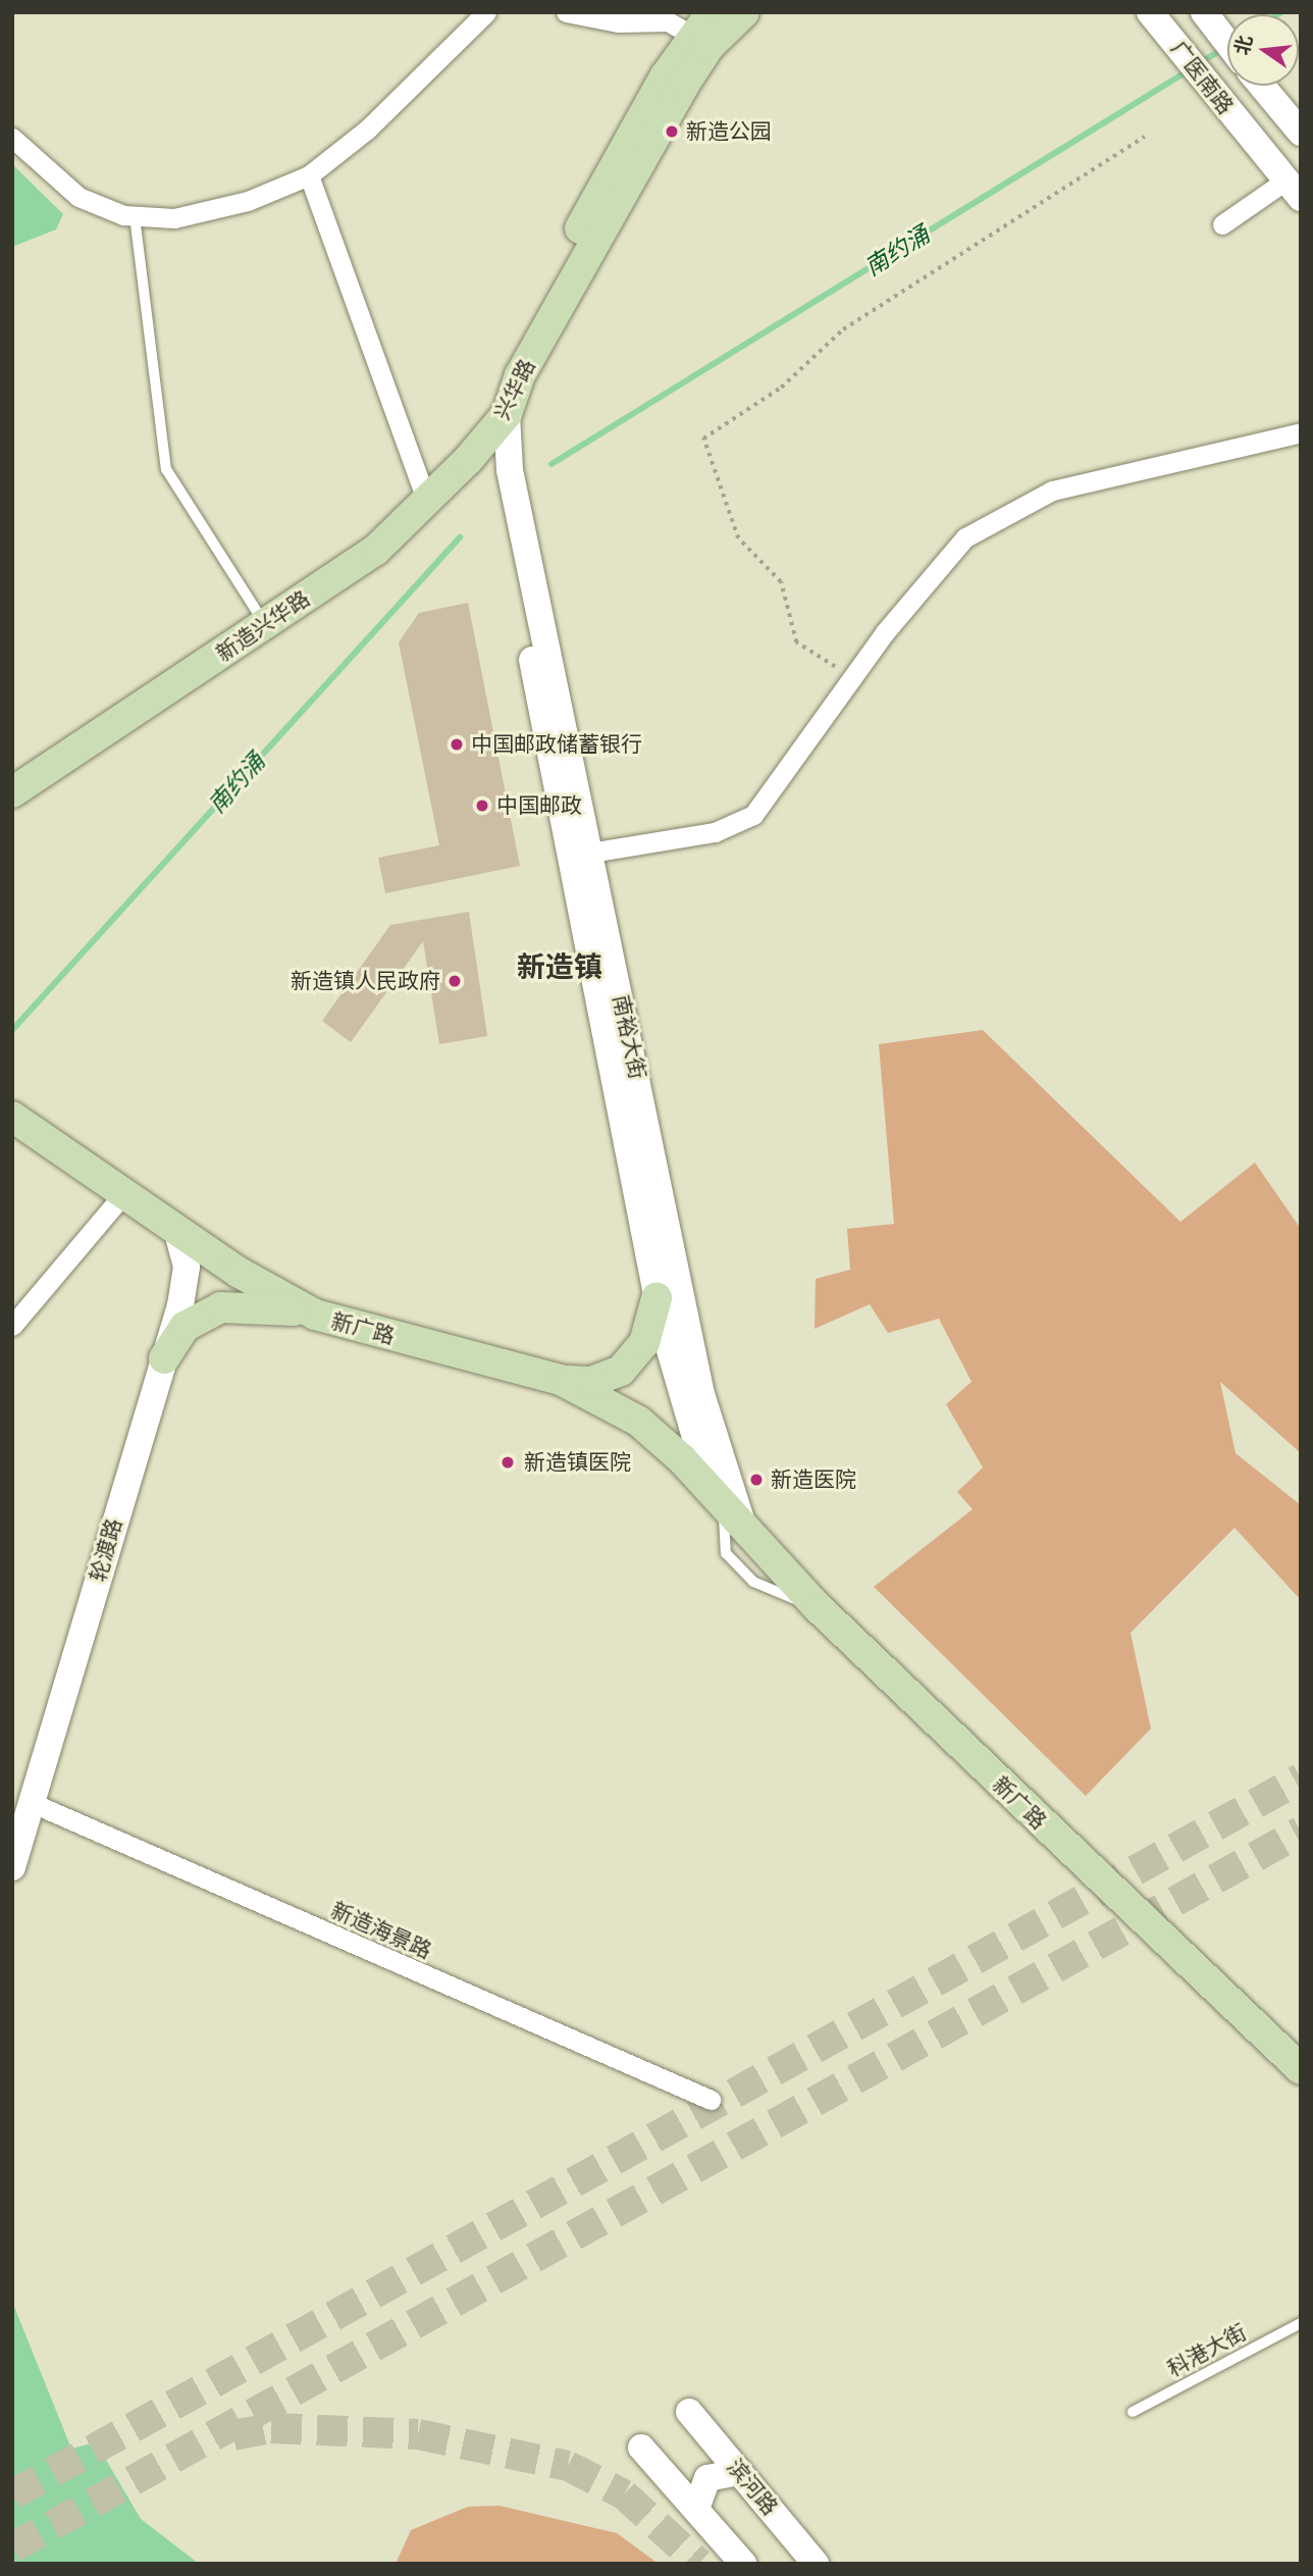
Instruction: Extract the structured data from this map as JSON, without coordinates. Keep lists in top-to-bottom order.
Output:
{
  "streets": {
    "main road": [
      "广医南路",
      "兴华路",
      "新造兴华路",
      "南裕大街",
      "新广路",
      "轮渡路",
      "滨河路"
    ],
    "street": ["新造海景路"],
    "lane": ["科港大街"]
  },
  "crossings": [
    ["兴华路", "新造兴华路"],
    ["兴华路", "南裕大街"],
    ["新造兴华路", "南裕大街"],
    ["南裕大街", "新广路"],
    ["新广路", "轮渡路"],
    ["轮渡路", "新造海景路"]
  ],
  "districts": ["新造镇"],
  "water": ["南约涌"],
  "places": [
    "新造公园",
    "中国邮政储蓄银行",
    "中国邮政",
    "新造镇人民政府",
    "新造镇医院",
    "新造医院"
  ],
  "north": "left"
}
